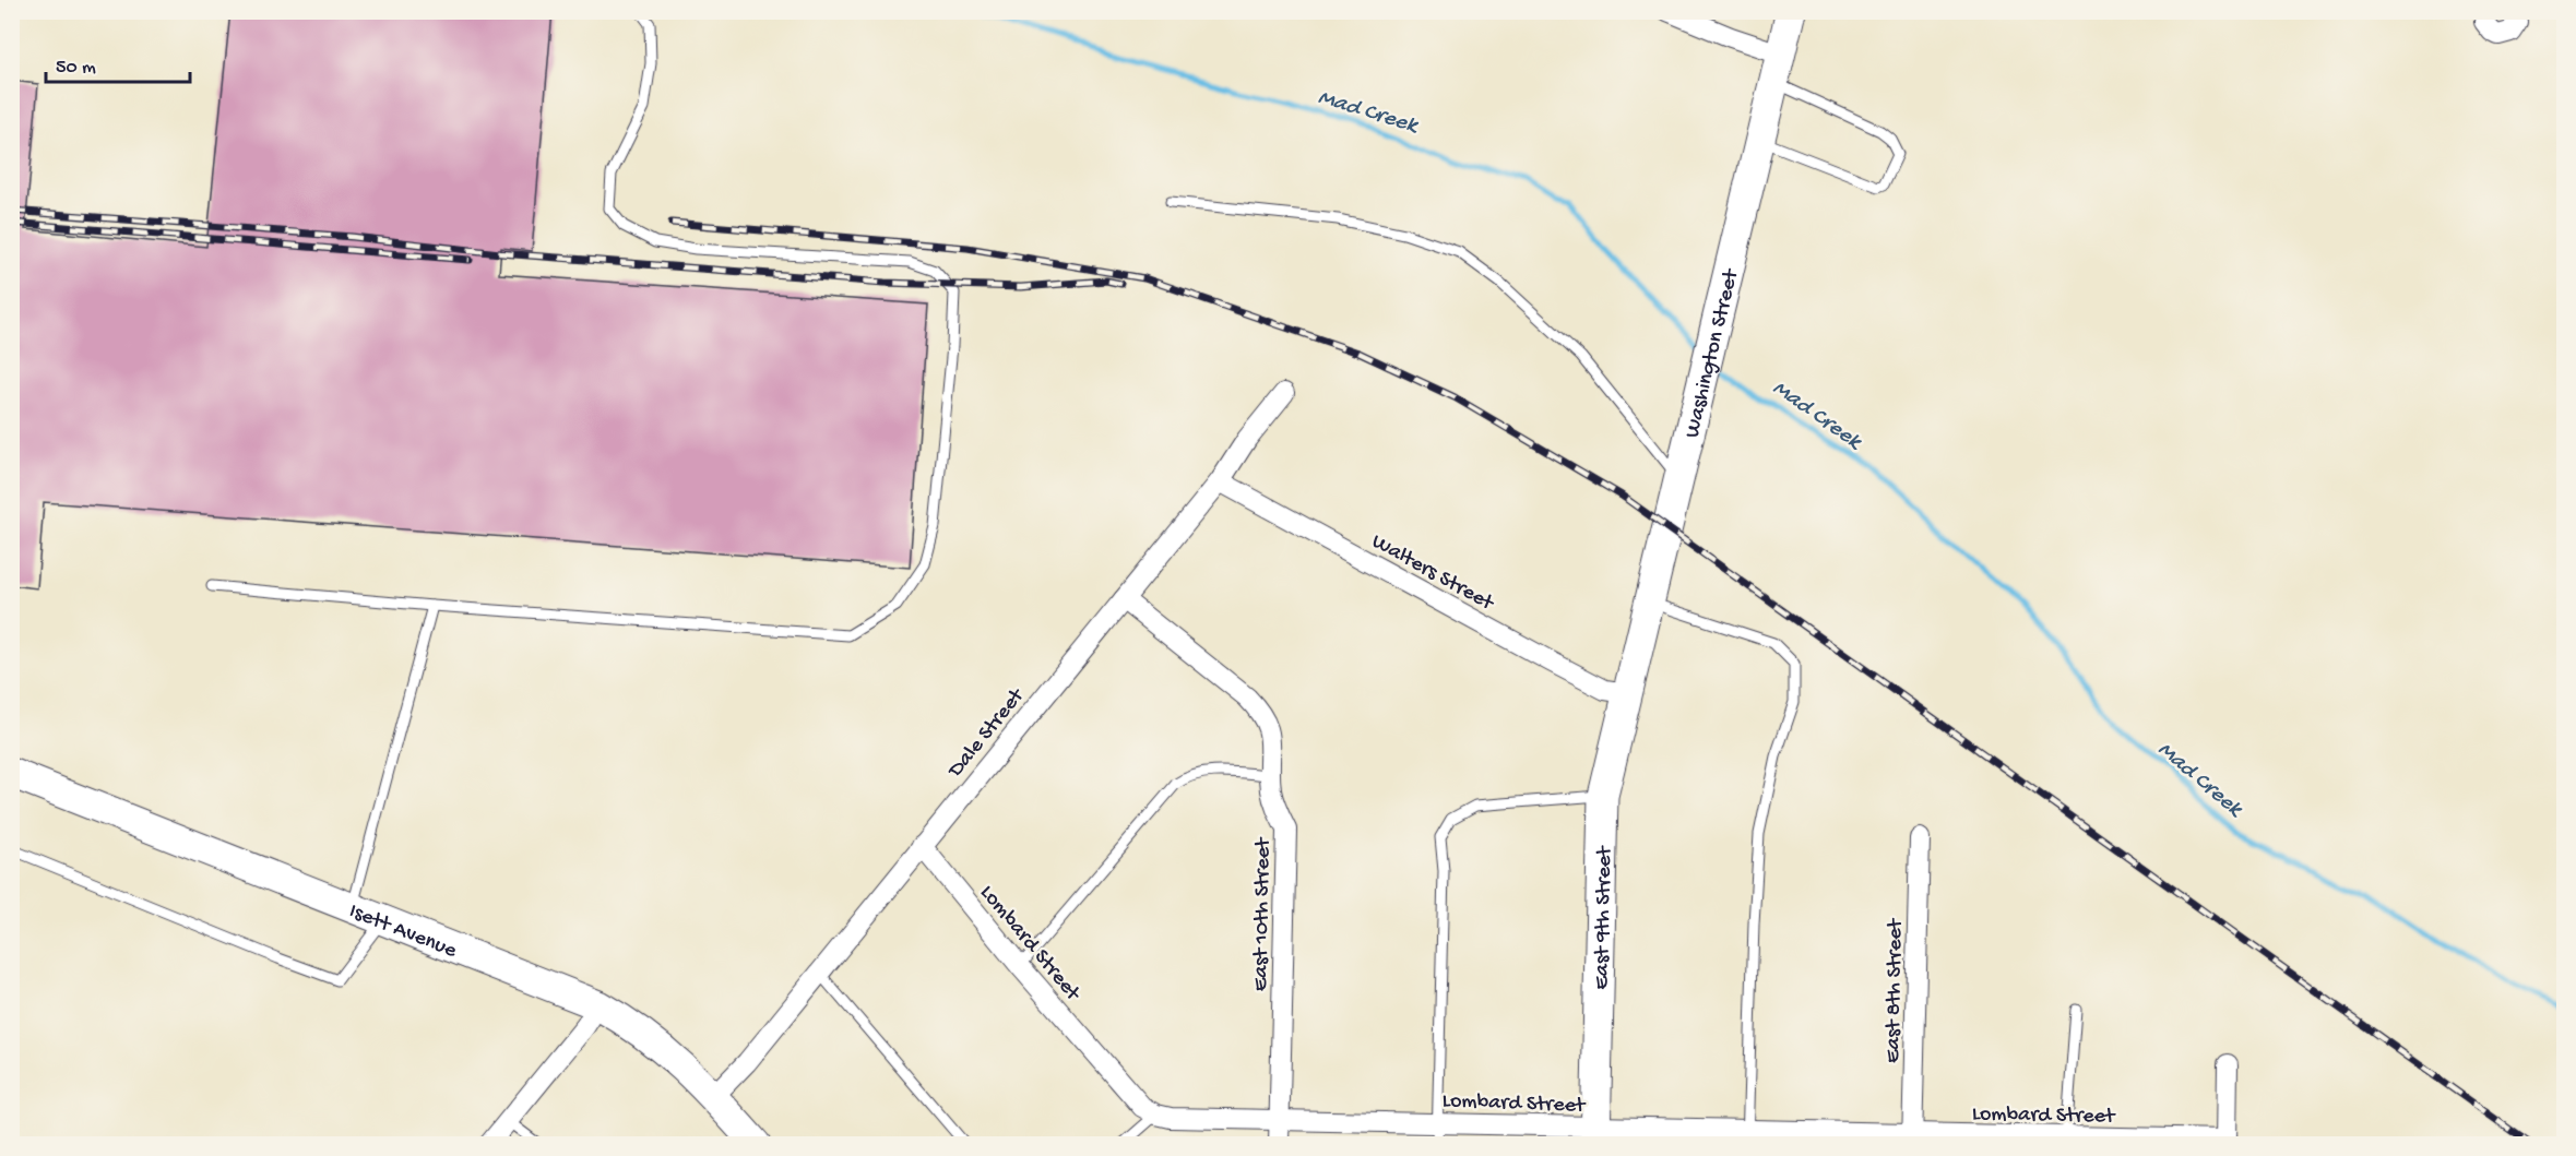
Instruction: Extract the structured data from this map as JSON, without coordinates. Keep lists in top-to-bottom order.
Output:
{
  "streets": {
    "main road": ["Washington Street", "East 9th Street", "Isett Avenue"],
    "street": [
      "Walters Street",
      "Dale Street",
      "East 10th Street",
      "Lombard Street",
      "East 8th Street"
    ]
  },
  "crossings": [
    ["Washington Street", "Walters Street"],
    ["Washington Street", "East 9th Street"],
    ["Walters Street", "Dale Street"],
    ["Walters Street", "East 9th Street"],
    ["Dale Street", "East 10th Street"],
    ["Dale Street", "Isett Avenue"],
    ["Dale Street", "Lombard Street"],
    ["East 10th Street", "Lombard Street"],
    ["East 9th Street", "Lombard Street"],
    ["Lombard Street", "East 8th Street"]
  ],
  "water": ["Mad Creek"],
  "scale_bar": "50 m"
}
